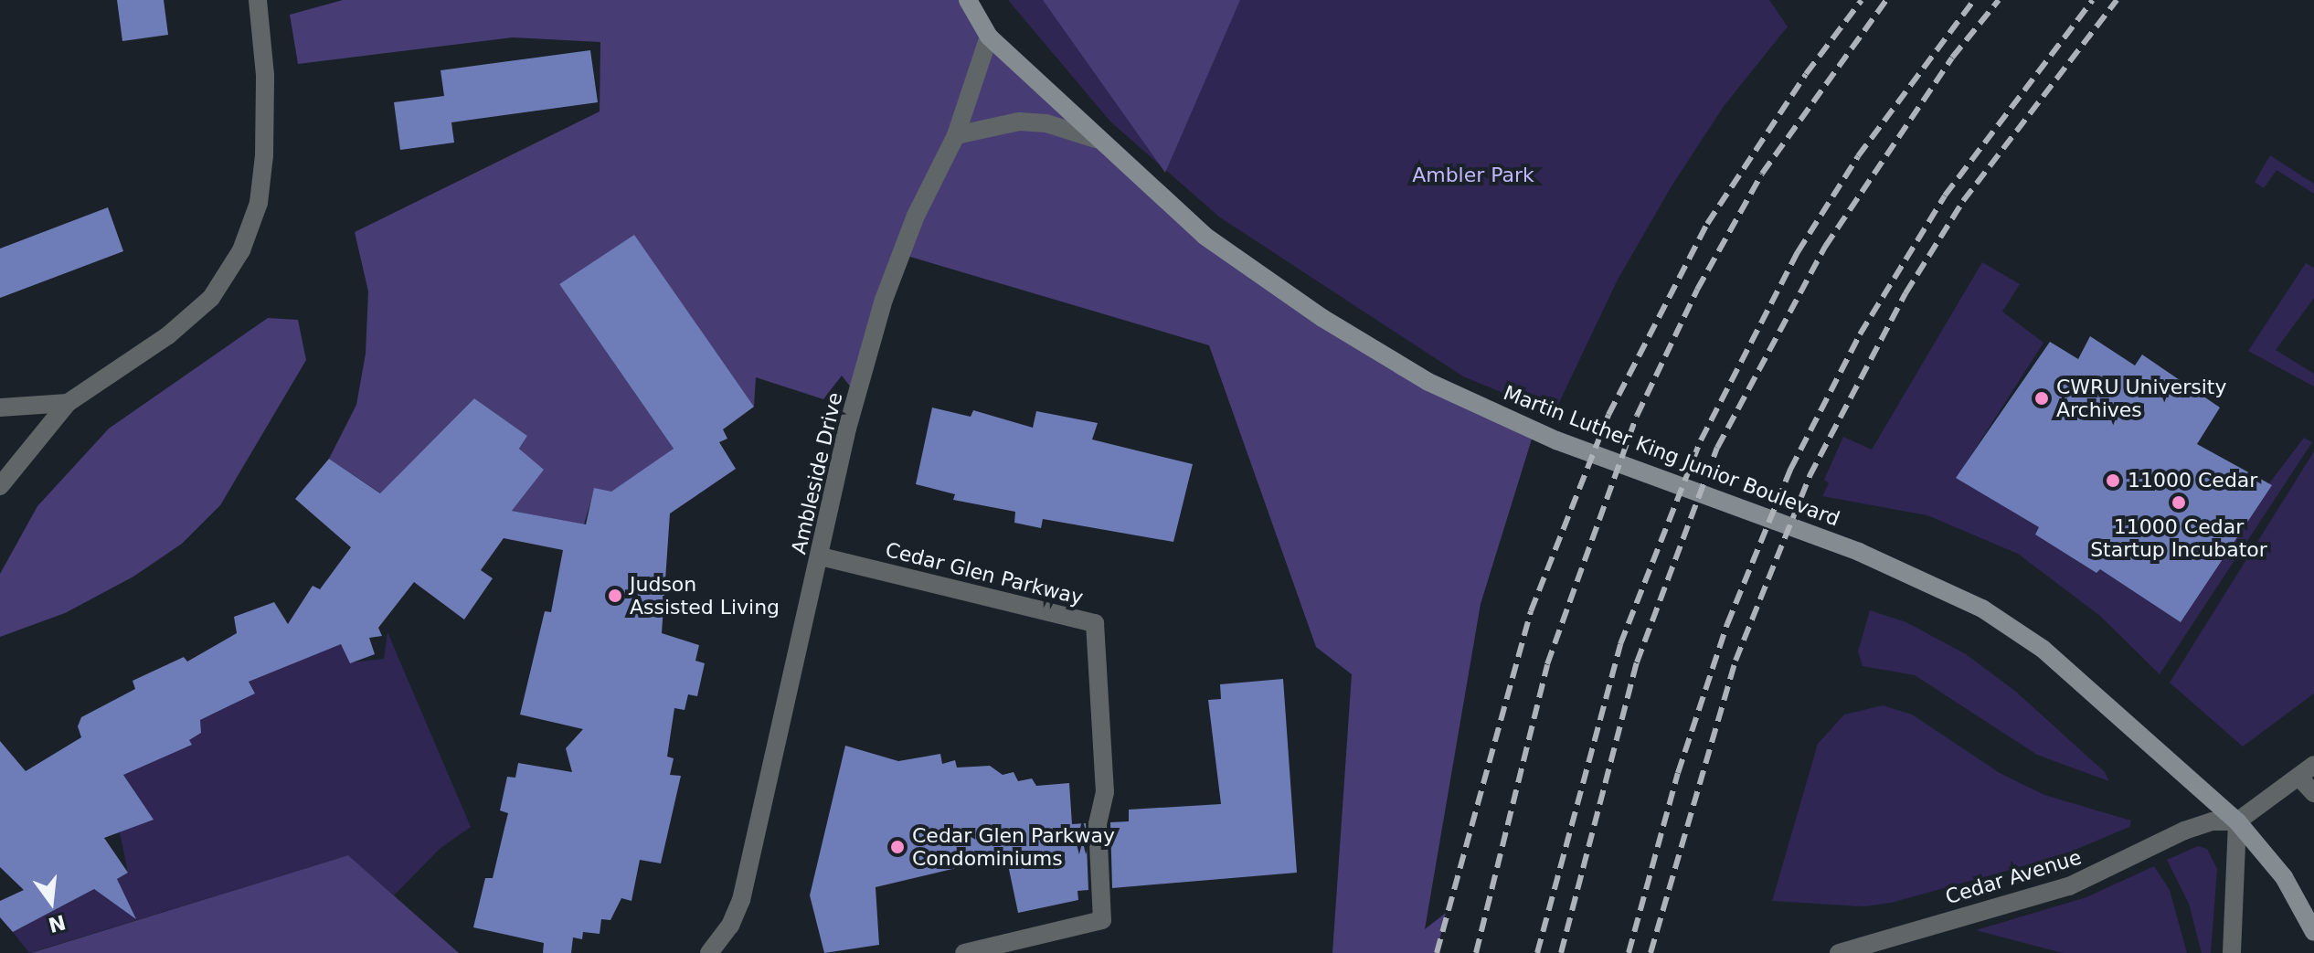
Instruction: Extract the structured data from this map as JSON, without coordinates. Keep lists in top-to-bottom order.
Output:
{
  "streets": {
    "main road": ["Martin Luther King Junior Boulevard"],
    "street": ["Ambleside Drive", "Cedar Glen Parkway", "Cedar Avenue"]
  },
  "crossings": [
    ["Martin Luther King Junior Boulevard", "Ambleside Drive"],
    ["Martin Luther King Junior Boulevard", "Cedar Avenue"],
    ["Ambleside Drive", "Cedar Glen Parkway"]
  ],
  "parks": ["Ambler Park"],
  "places": [
    "CWRU University Archives",
    "11000 Cedar",
    "11000 Cedar Startup Incubator",
    "Judson Assisted Living",
    "Cedar Glen Parkway Condominiums"
  ],
  "north": "bottom"
}
